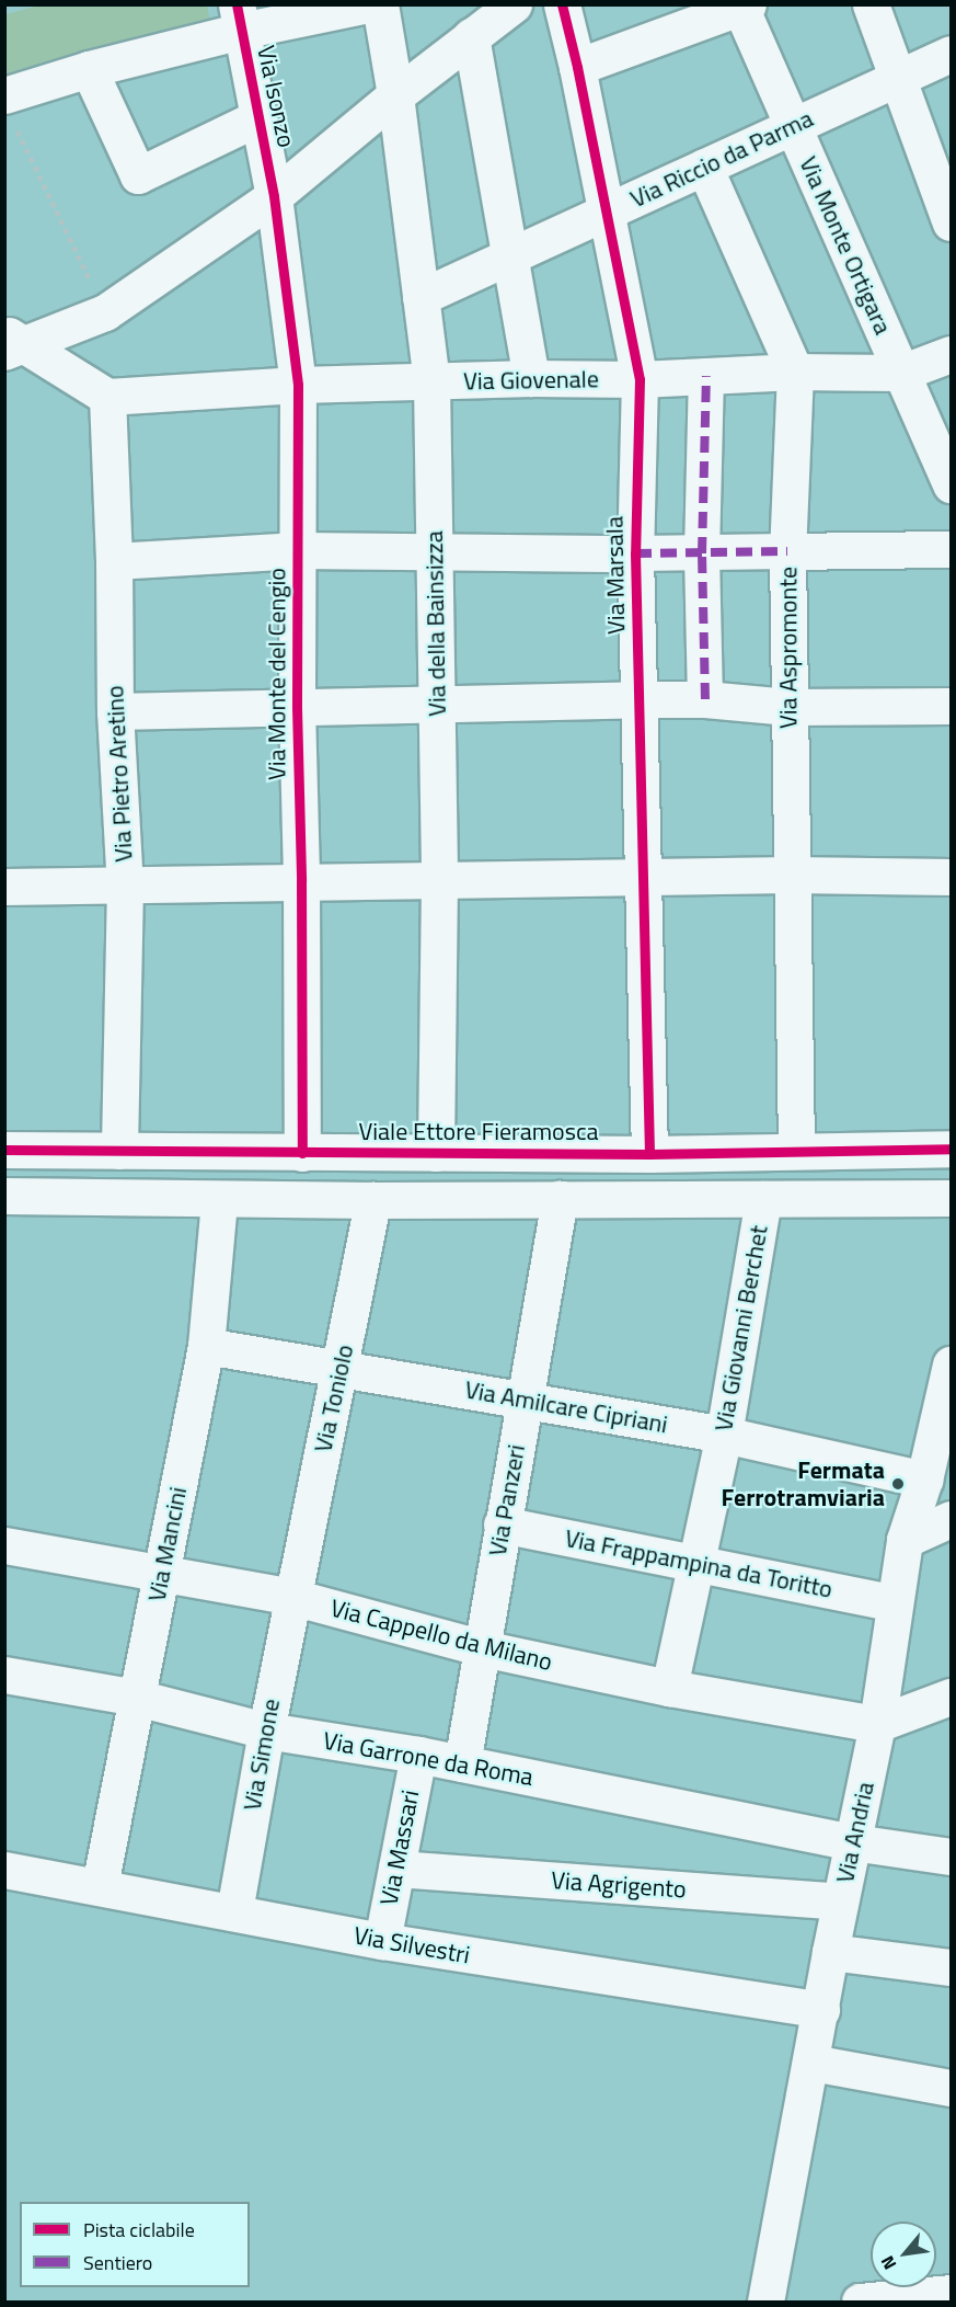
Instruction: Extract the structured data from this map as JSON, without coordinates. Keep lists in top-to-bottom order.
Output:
{
  "streets": {
    "street": [
      "Via Isonzo",
      "Via Riccio da Parma",
      "Via Monte Ortigara",
      "Via Giovenale",
      "Via Marsala",
      "Via della Bainsizza",
      "Via Aspromonte",
      "Via Monte del Cengio",
      "Via Pietro Aretino",
      "Viale Ettore Fieramosca",
      "Via Giovanni Berchet",
      "Via Toniolo",
      "Via Amilcare Cipriani",
      "Via Panzeri",
      "Via Mancini",
      "Via Frappampina da Toritto",
      "Via Cappello da Milano",
      "Via Simone",
      "Via Garrone da Roma",
      "Via Andria",
      "Via Massari",
      "Via Agrigento",
      "Via Silvestri"
    ]
  },
  "crossings": [
    ["Via Isonzo", "Via Monte del Cengio"],
    ["Via Riccio da Parma", "Via Monte Ortigara"],
    ["Via Riccio da Parma", "Via Marsala"],
    ["Via Riccio da Parma", "Via della Bainsizza"],
    ["Via Riccio da Parma", "Via Aspromonte"],
    ["Via Monte Ortigara", "Via Giovenale"],
    ["Via Giovenale", "Via Marsala"],
    ["Via Giovenale", "Via della Bainsizza"],
    ["Via Giovenale", "Via Aspromonte"],
    ["Via Giovenale", "Via Monte del Cengio"],
    ["Via Giovenale", "Via Pietro Aretino"],
    ["Via Marsala", "Viale Ettore Fieramosca"],
    ["Via della Bainsizza", "Viale Ettore Fieramosca"],
    ["Via Aspromonte", "Viale Ettore Fieramosca"],
    ["Via Monte del Cengio", "Viale Ettore Fieramosca"],
    ["Via Pietro Aretino", "Viale Ettore Fieramosca"],
    ["Via Giovanni Berchet", "Via Amilcare Cipriani"],
    ["Via Giovanni Berchet", "Via Frappampina da Toritto"],
    ["Via Giovanni Berchet", "Via Cappello da Milano"],
    ["Via Toniolo", "Via Amilcare Cipriani"],
    ["Via Toniolo", "Via Cappello da Milano"],
    ["Via Toniolo", "Via Simone"],
    ["Via Amilcare Cipriani", "Via Panzeri"],
    ["Via Amilcare Cipriani", "Via Mancini"],
    ["Via Amilcare Cipriani", "Via Andria"],
    ["Via Panzeri", "Via Frappampina da Toritto"],
    ["Via Panzeri", "Via Cappello da Milano"],
    ["Via Panzeri", "Via Garrone da Roma"],
    ["Via Mancini", "Via Cappello da Milano"],
    ["Via Mancini", "Via Garrone da Roma"],
    ["Via Mancini", "Via Silvestri"],
    ["Via Frappampina da Toritto", "Via Andria"],
    ["Via Cappello da Milano", "Via Simone"],
    ["Via Cappello da Milano", "Via Andria"],
    ["Via Simone", "Via Garrone da Roma"],
    ["Via Simone", "Via Silvestri"],
    ["Via Garrone da Roma", "Via Andria"],
    ["Via Garrone da Roma", "Via Massari"],
    ["Via Andria", "Via Agrigento"],
    ["Via Andria", "Via Silvestri"],
    ["Via Massari", "Via Agrigento"],
    ["Via Massari", "Via Silvestri"]
  ],
  "places": ["Fermata Ferrotramviaria"],
  "legend": ["Pista ciclabile", "Sentiero"],
  "north": "bottom left"
}
